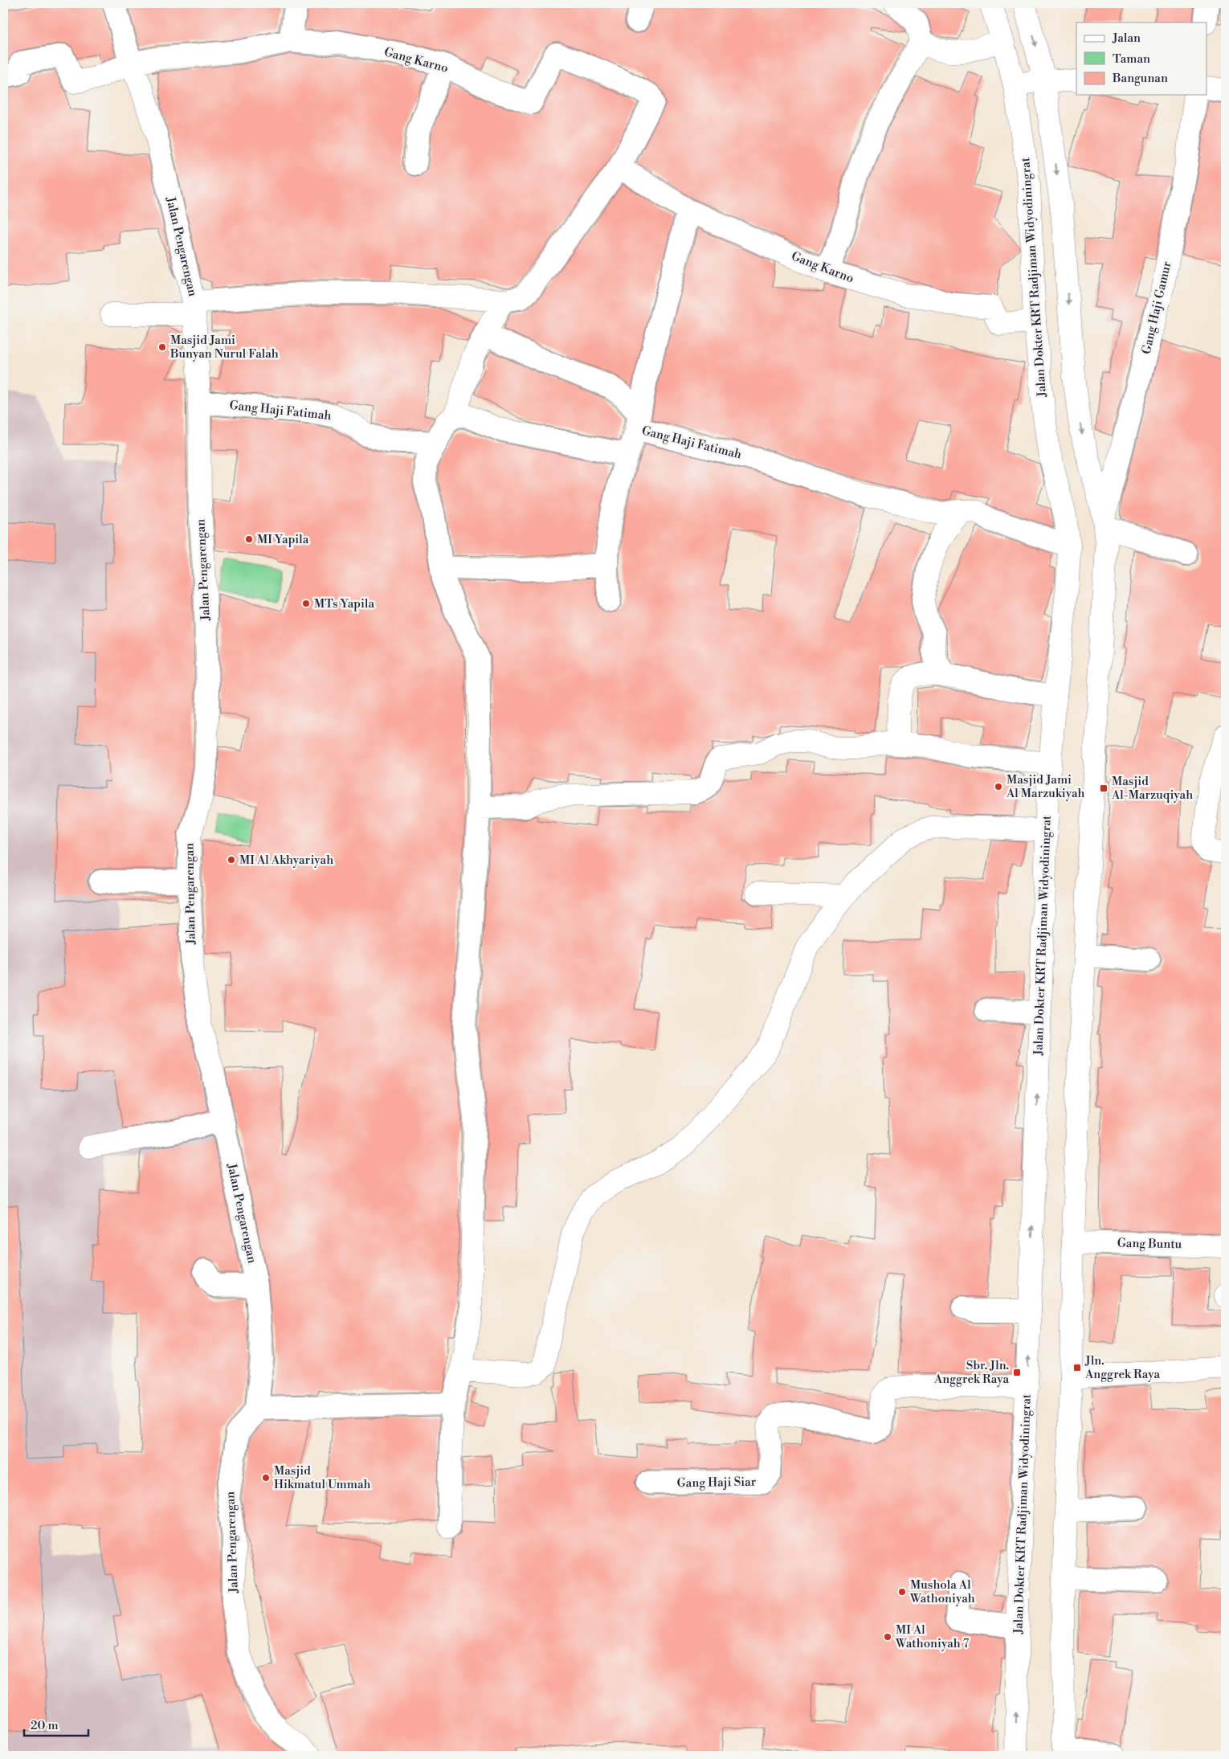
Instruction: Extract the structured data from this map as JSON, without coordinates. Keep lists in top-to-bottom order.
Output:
{
  "streets": {
    "street": [
      "Gang Karno",
      "Jalan Pengarengan",
      "Jalan Dokter KRT Radjiman Widyodiningrat",
      "Gang Haji Gamur",
      "Gang Haji Fatimah",
      "Gang Buntu",
      "Gang Haji Siar"
    ]
  },
  "crossings": [
    ["Gang Karno", "Jalan Pengarengan"],
    ["Gang Karno", "Jalan Dokter KRT Radjiman Widyodiningrat"],
    ["Jalan Pengarengan", "Gang Haji Fatimah"],
    ["Jalan Dokter KRT Radjiman Widyodiningrat", "Gang Haji Fatimah"],
    ["Jalan Dokter KRT Radjiman Widyodiningrat", "Gang Haji Siar"]
  ],
  "places": {
    "other": [
      "Masjid Jami Bunyan Nurul Falah",
      "MI Yapila",
      "MTs Yapila",
      "Masjid Jami Al Marzukiyah",
      "MI Al Akhyariyah",
      "Masjid Hikmatul Ummah",
      "Mushola Al Wathoniyah",
      "MI Al Wathoniyah 7"
    ],
    "transit": ["Masjid Al-Marzuqiyah", "Jln. Anggrek Raya", "Sbr. Jln. Anggrek Raya"]
  },
  "legend": ["Jalan", "Taman", "Bangunan"],
  "scale_bar": "20 m"
}
